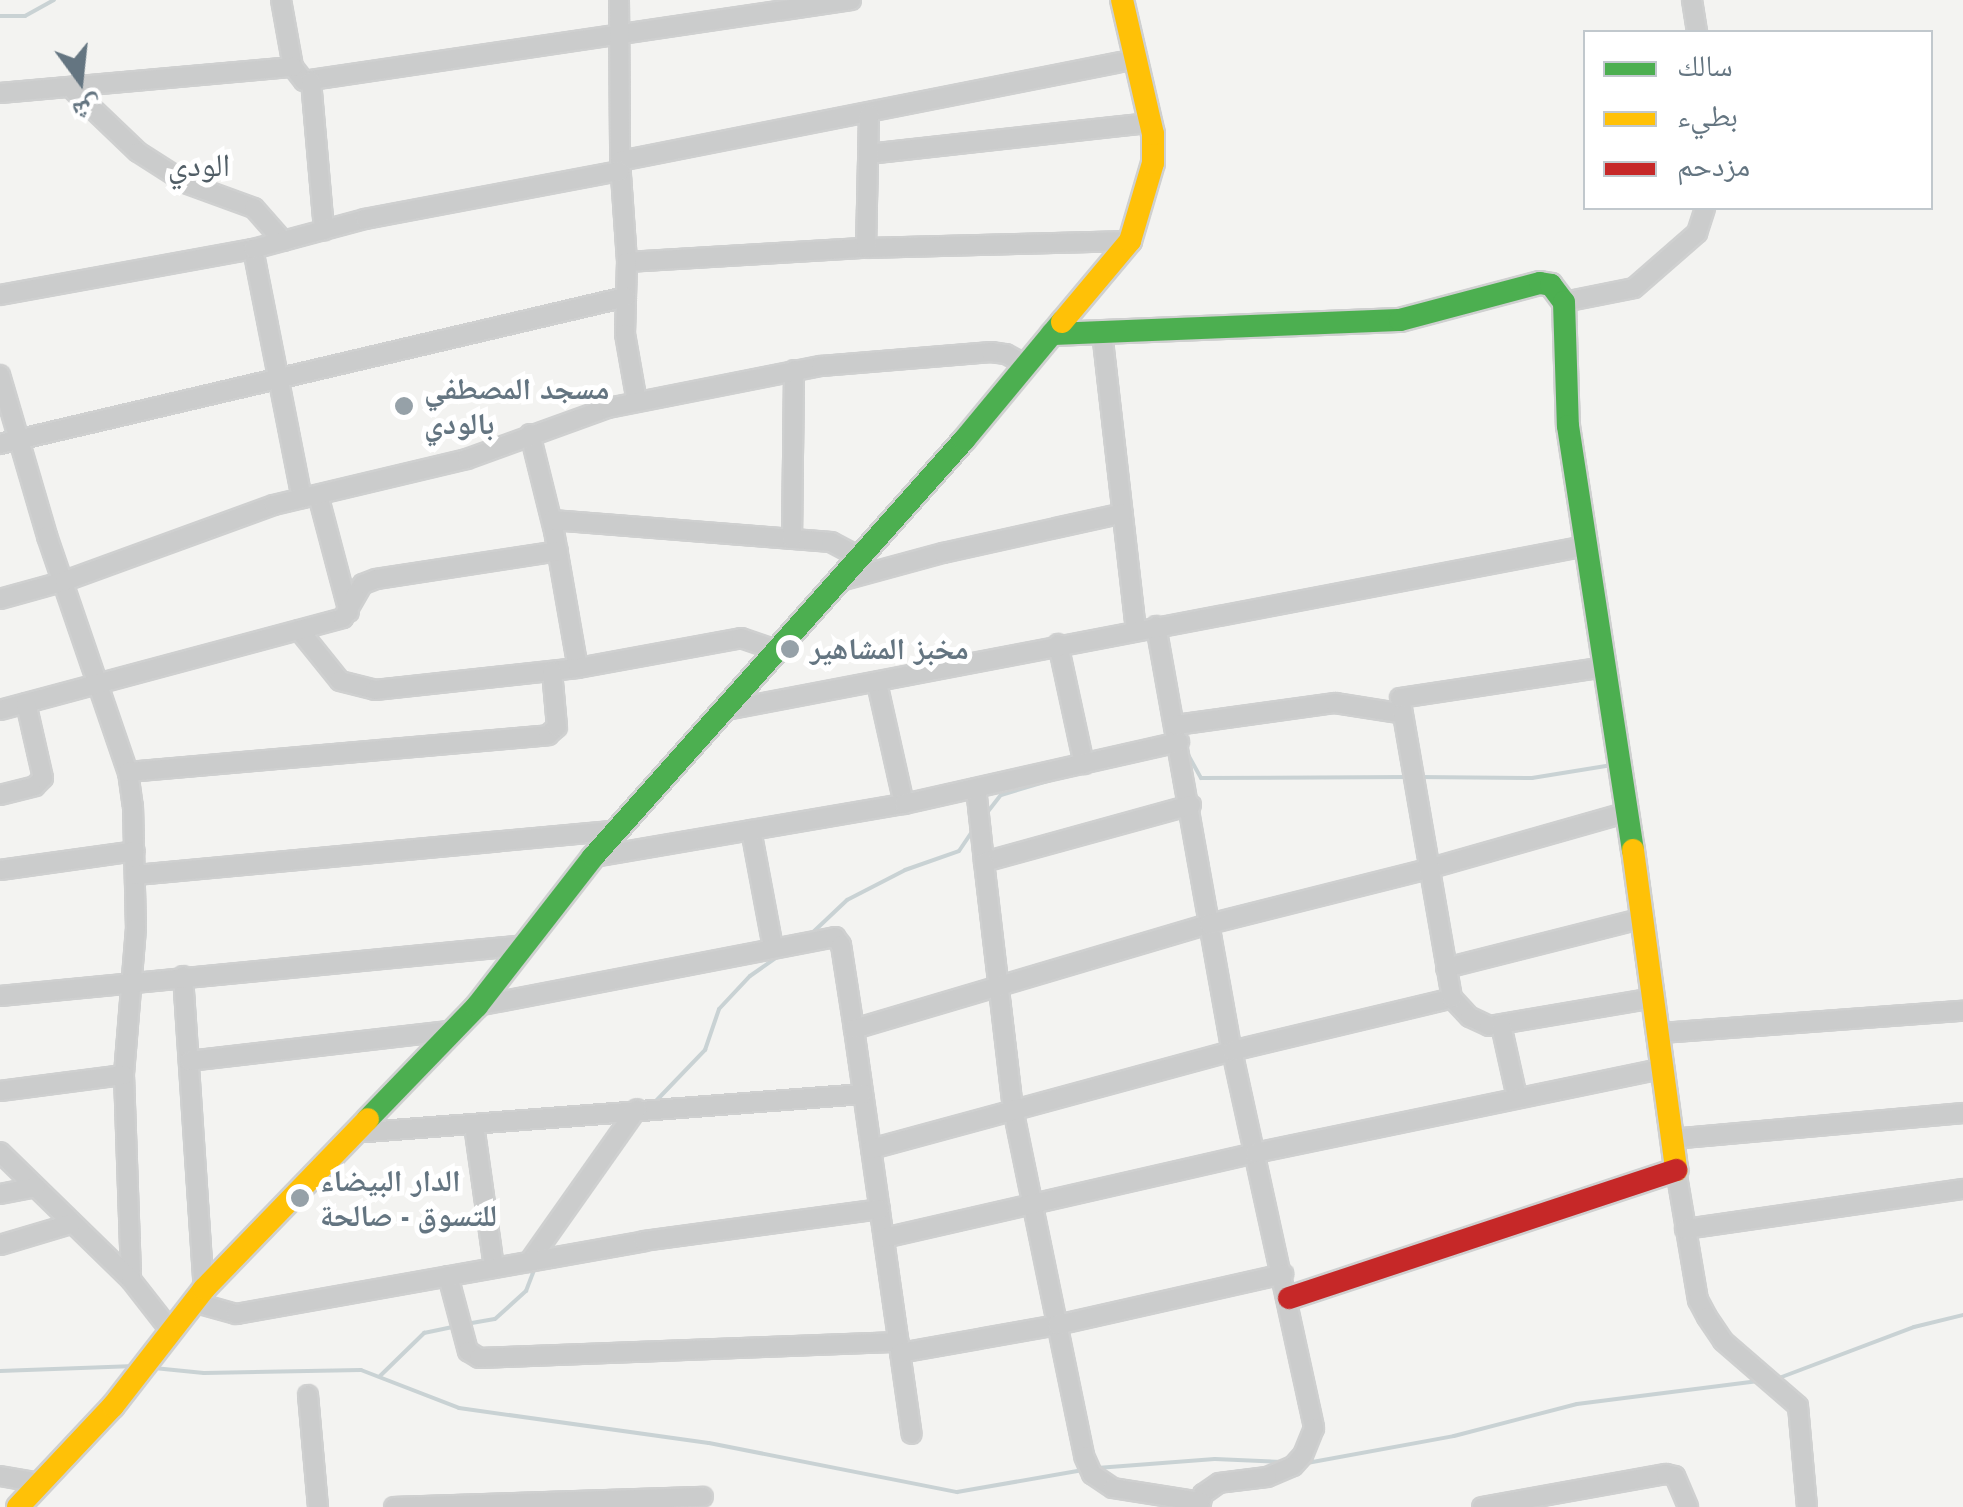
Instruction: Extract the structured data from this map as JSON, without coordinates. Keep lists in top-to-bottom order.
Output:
{
  "districts": ["الودي"],
  "places": ["مسجد المصطفي بالودي", "مخبز المشاهير", "الدار البيضاء للتسوق - صالحة"],
  "legend": ["سالك", "بطيء", "مزدحم"],
  "north": "bottom"
}
